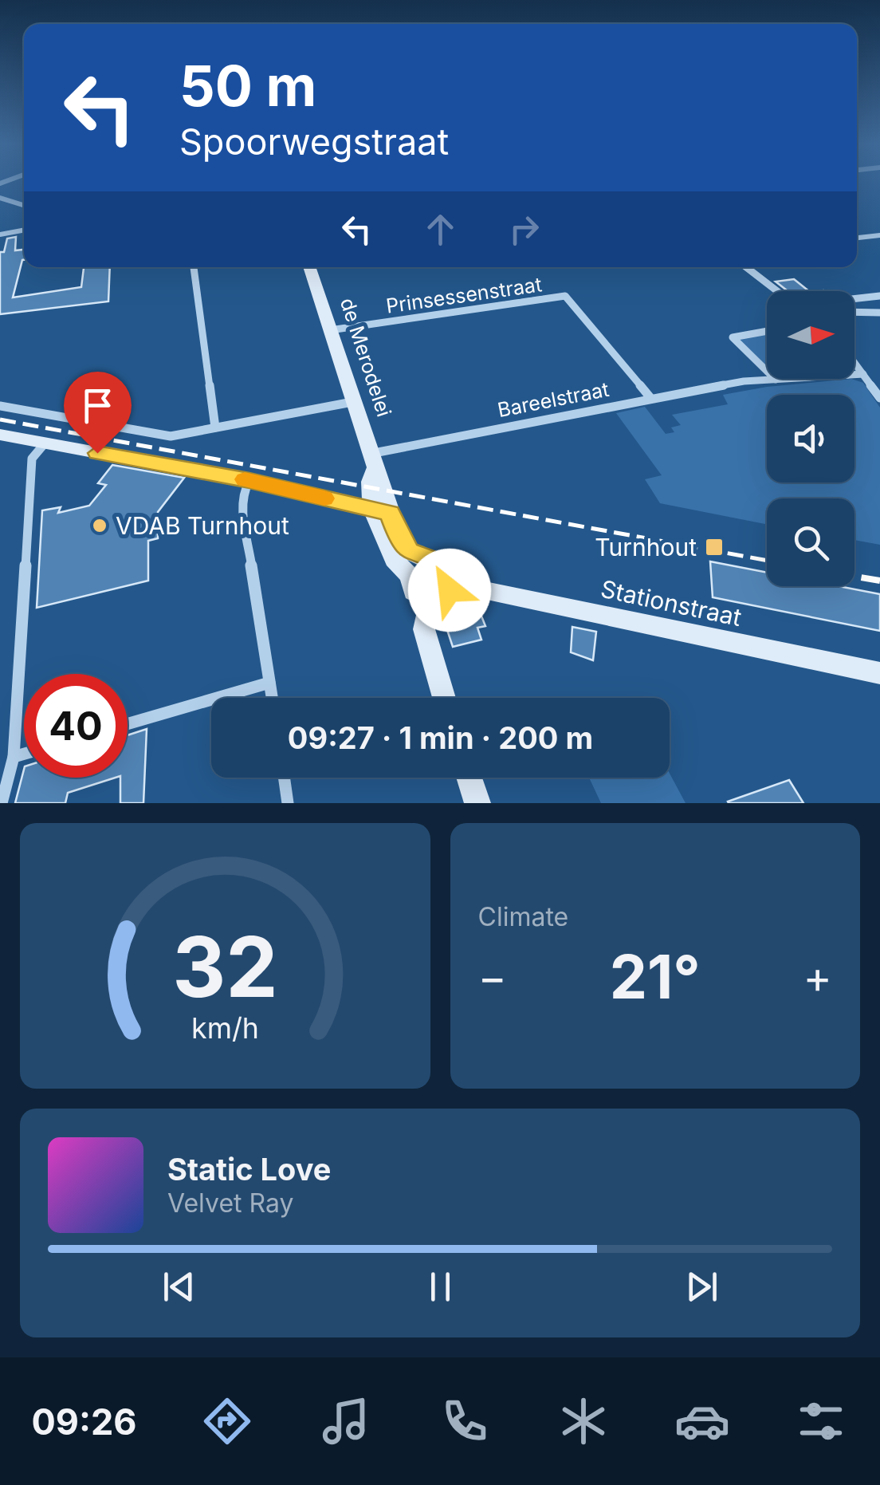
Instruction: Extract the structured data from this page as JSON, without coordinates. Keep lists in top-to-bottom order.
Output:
{
  "streets": {
    "street": [
      "Prinsessenstraat",
      "de Merodelei",
      "Bareelstraat",
      "Stationstraat"
    ]
  },
  "crossings": [
    ["Prinsessenstraat", "de Merodelei"],
    ["Prinsessenstraat", "Bareelstraat"],
    ["de Merodelei", "Bareelstraat"],
    ["de Merodelei", "Stationstraat"]
  ],
  "places": {
    "other": ["VDAB Turnhout"],
    "transit": ["Turnhout"]
  },
  "north": "right",
  "page": {
    "turn": ["50 m", "Spoorwegstraat"],
    "limit": "40",
    "trip": "09:27 · 1 min · 200 m",
    "tile": "Climate",
    "heat": ["−", "21°", "+"],
    "song": ["Static Love", "Velvet Ray"],
    "tabs": "09:26",
    "gauge": ["32", "km/h"]
  }
}
